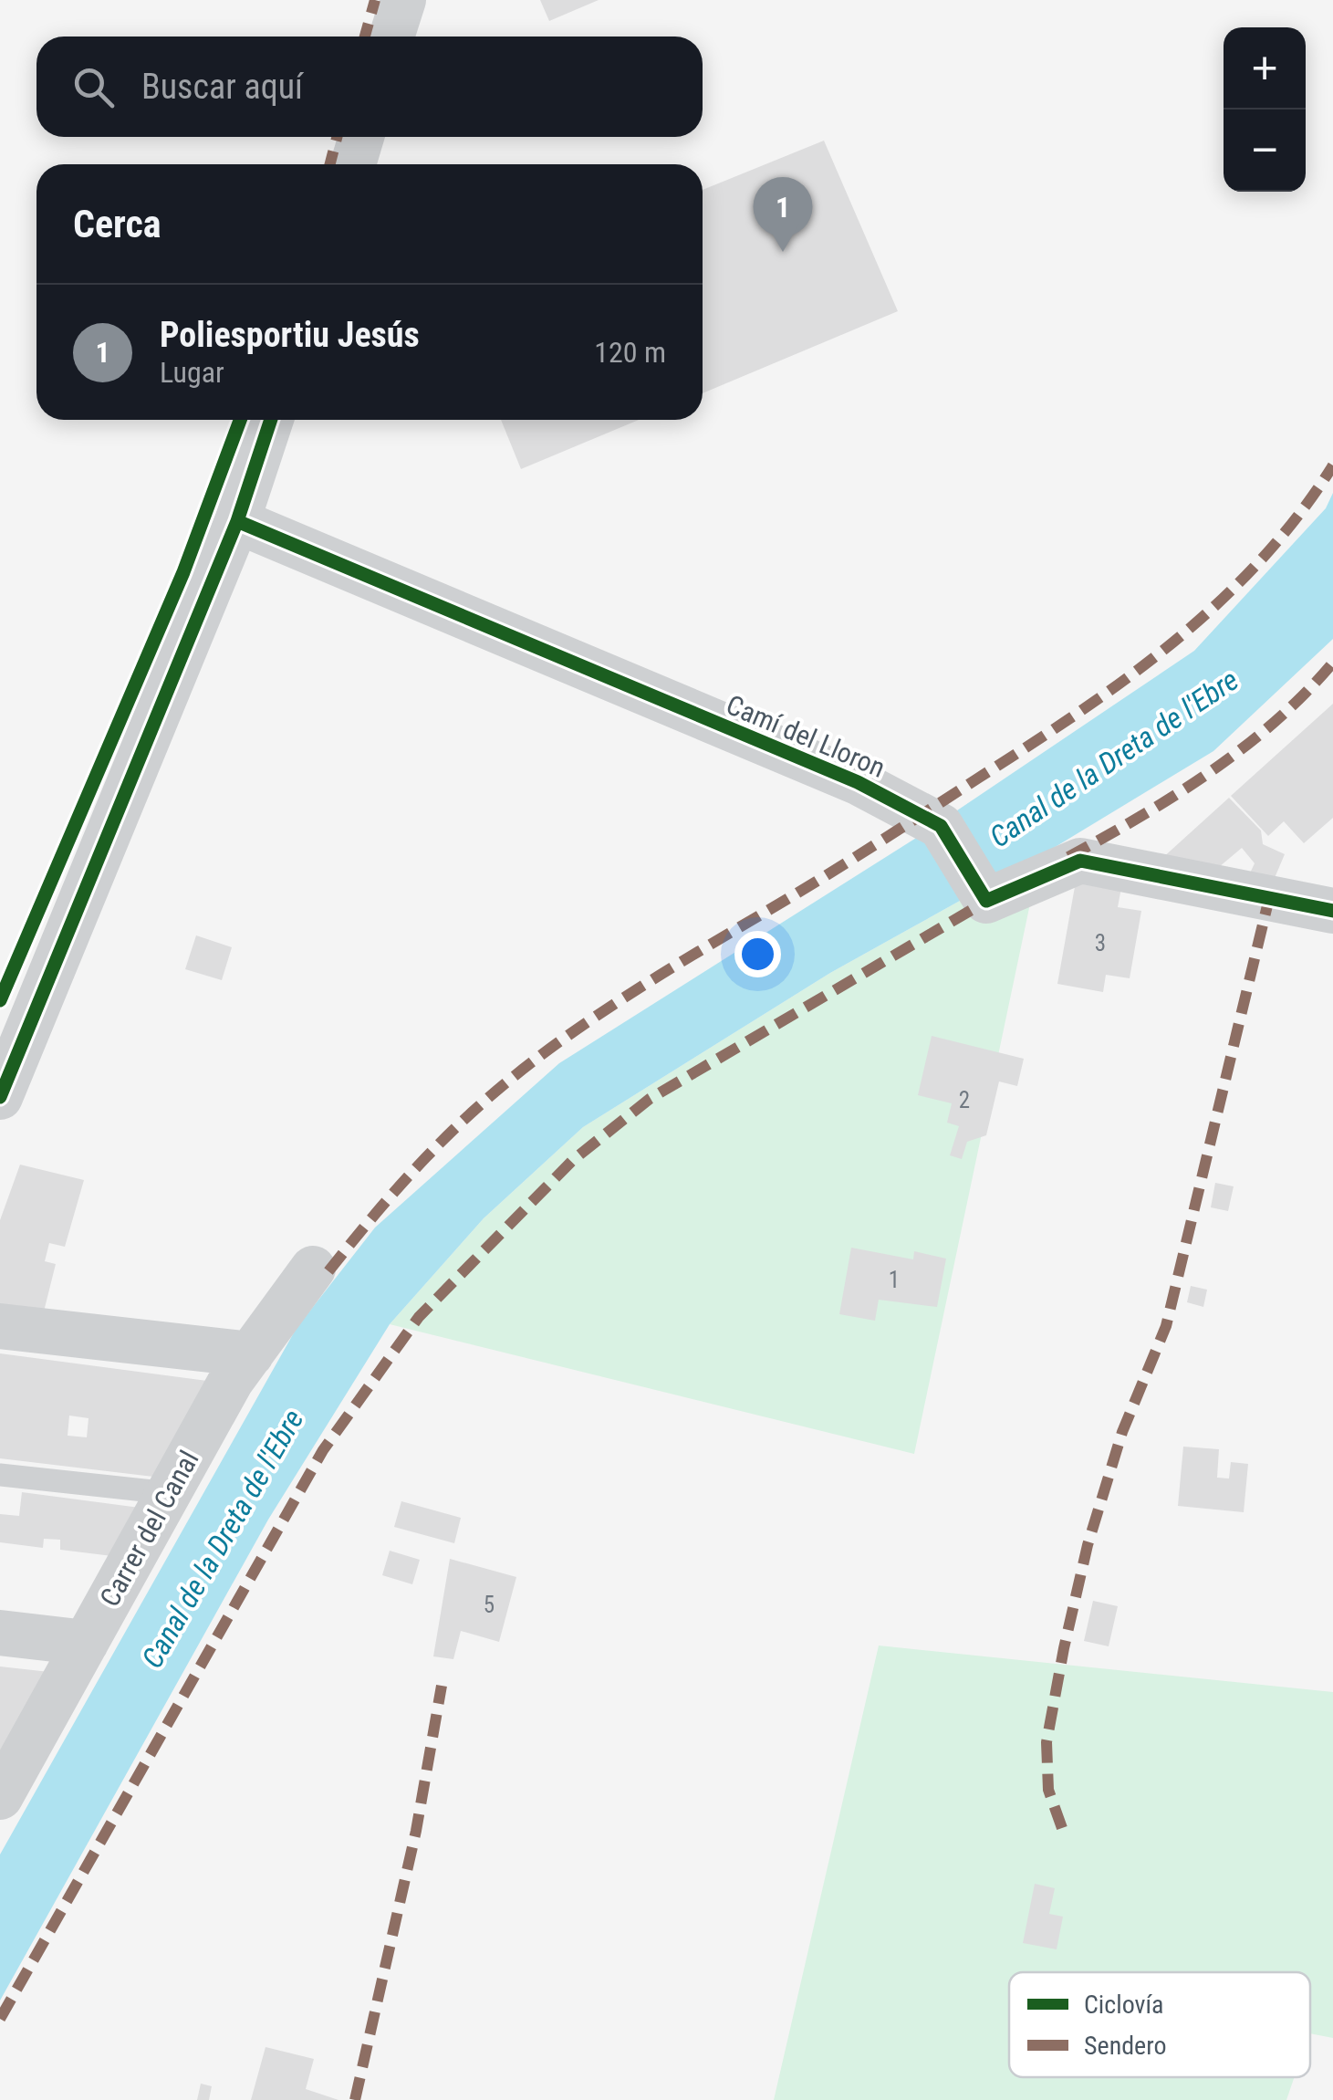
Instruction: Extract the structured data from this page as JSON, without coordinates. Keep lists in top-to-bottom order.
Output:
{
  "streets": {
    "street": ["Camí del Lloron", "Carrer del Canal"]
  },
  "water": ["Canal de la Dreta de l'Ebre"],
  "house_numbers": [
    "3",
    "2",
    "1",
    "5"
  ],
  "legend": ["Ciclovía", "Sendero"],
  "page": {
    "map_buttons": ["+", "−"],
    "search": "Buscar aquí",
    "heading": "Cerca",
    "pins": "1",
    "list": [
      {
        "mark": "1",
        "name": "Poliesportiu Jesús",
        "note": "Lugar",
        "value": "120 m"
      }
    ]
  }
}
